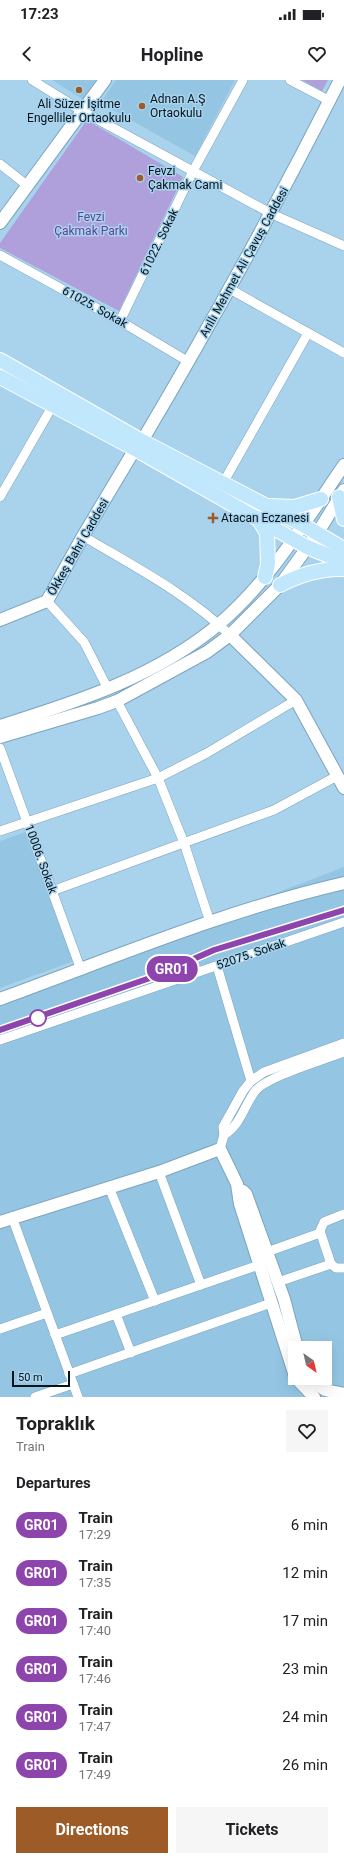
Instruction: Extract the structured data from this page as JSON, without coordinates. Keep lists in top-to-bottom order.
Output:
{
  "streets": {
    "street": [
      "61022. Sokak",
      "Arıllı Mehmet Ali Çavuş Caddesi",
      "61025. Sokak",
      "Ökkeş Bahri Caddesi",
      "10006. Sokak",
      "52075. Sokak"
    ]
  },
  "crossings": [
    ["61022. Sokak", "61025. Sokak"],
    ["Arıllı Mehmet Ali Çavuş Caddesi", "61025. Sokak"],
    ["Arıllı Mehmet Ali Çavuş Caddesi", "Ökkeş Bahri Caddesi"]
  ],
  "parks": ["Fevzi Çakmak Parkı"],
  "places": {
    "other": ["Ali Süzer İşitme Engelliler Ortaokulu", "Adnan A.Ş Ortaokulu", "Fevzi Çakmak Cami"],
    "health": ["Atacan Eczanesi"]
  },
  "scale_bar": "50 m",
  "north": "bottom right",
  "page": {
    "status": "17:23",
    "header": "Hopline",
    "on_map": "GR01",
    "scale": "50 m",
    "heading": [
      ["Topraklık", "Train"],
      "Departures"
    ],
    "list": [
      {
        "mark": "GR01",
        "name": "Train",
        "note": "17:29",
        "value": "6 min"
      },
      {
        "mark": "GR01",
        "name": "Train",
        "note": "17:35",
        "value": "12 min"
      },
      {
        "mark": "GR01",
        "name": "Train",
        "note": "17:40",
        "value": "17 min"
      },
      {
        "mark": "GR01",
        "name": "Train",
        "note": "17:46",
        "value": "23 min"
      },
      {
        "mark": "GR01",
        "name": "Train",
        "note": "17:47",
        "value": "24 min"
      },
      {
        "mark": "GR01",
        "name": "Train",
        "note": "17:49",
        "value": "26 min"
      }
    ],
    "buttons": ["Directions", "Tickets"]
  }
}
